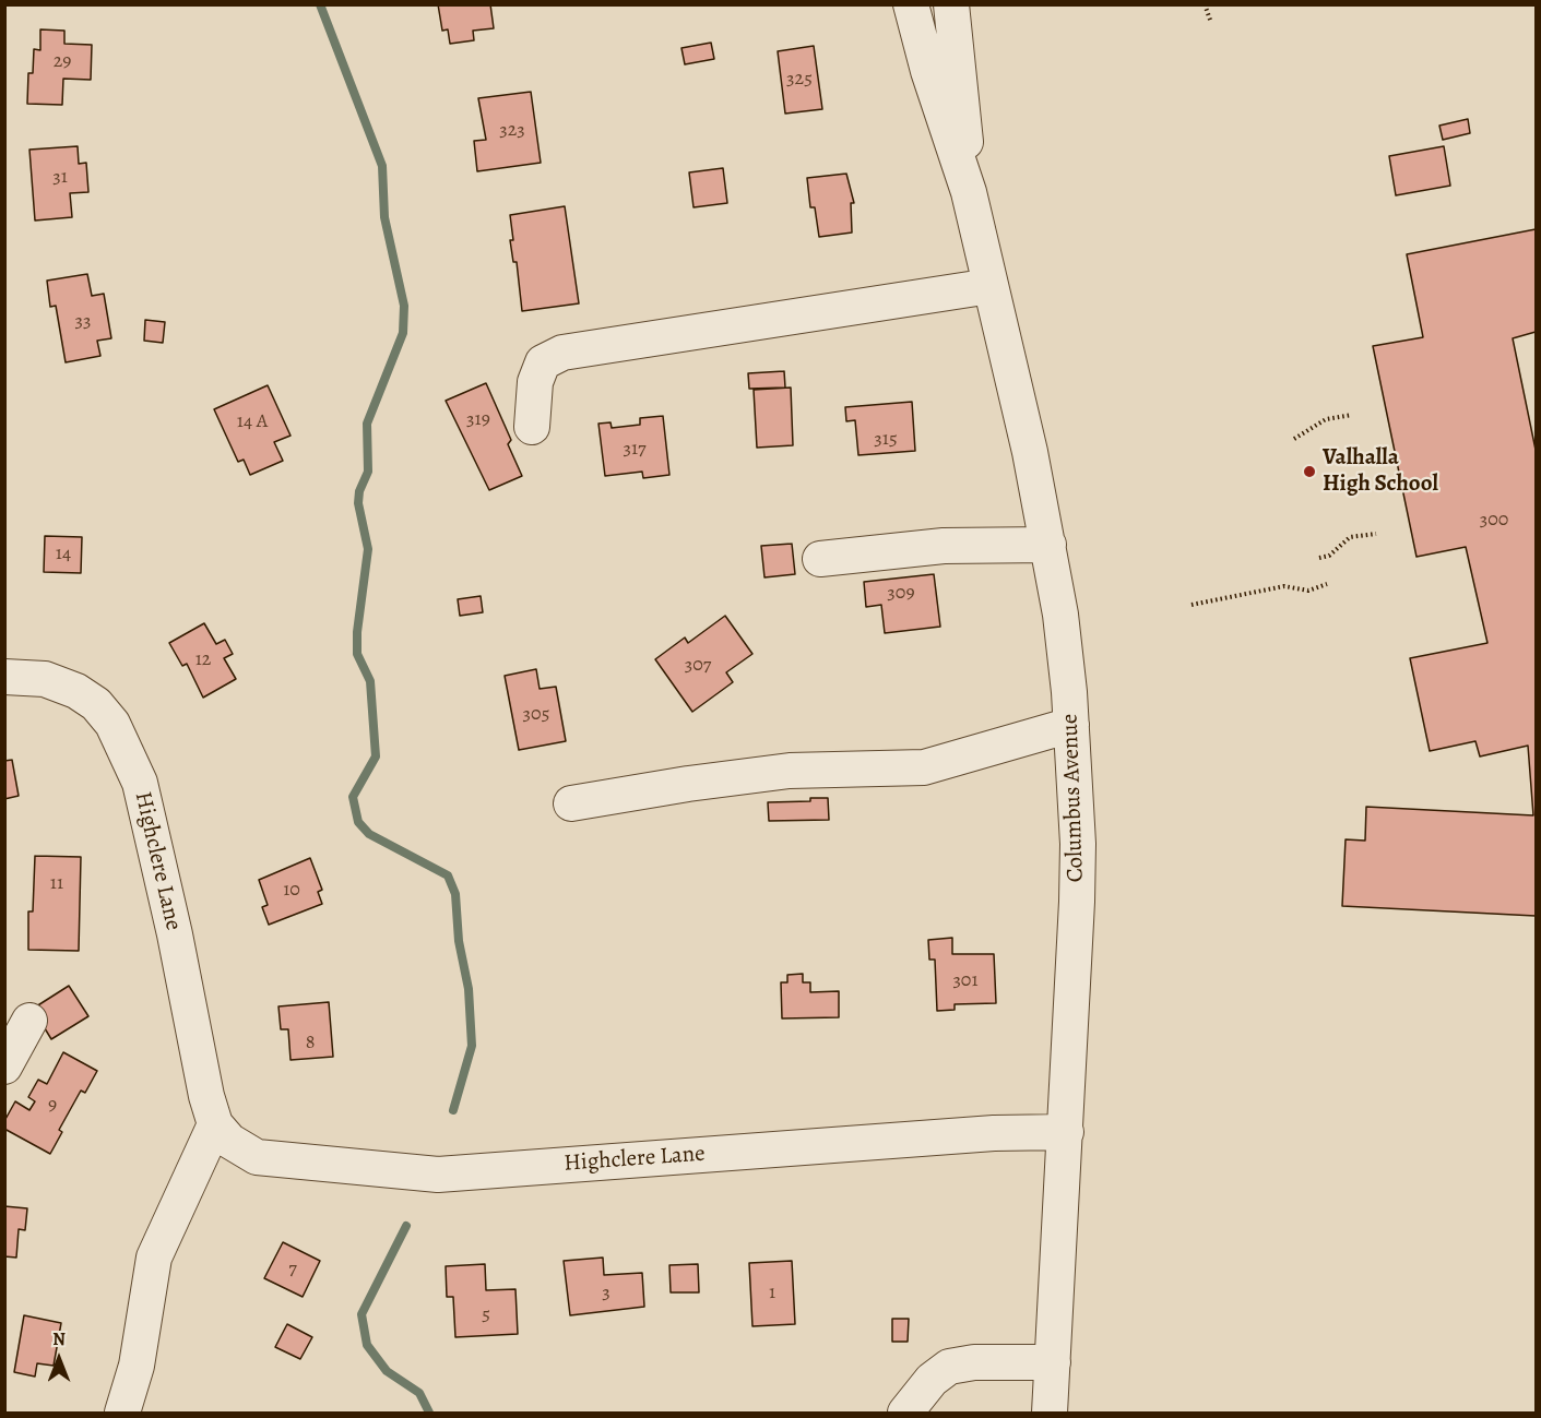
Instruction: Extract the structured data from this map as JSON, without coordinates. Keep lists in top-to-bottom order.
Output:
{
  "streets": {
    "street": ["Columbus Avenue", "Highclere Lane"]
  },
  "crossings": [
    ["Columbus Avenue", "Highclere Lane"]
  ],
  "places": ["Valhalla High School"],
  "house_numbers": [
    "29",
    "325",
    "323",
    "31",
    "33",
    "319",
    "14 A",
    "315",
    "317",
    "300",
    "14",
    "309",
    "12",
    "307",
    "305",
    "11",
    "10",
    "301",
    "8",
    "9",
    "7",
    "3",
    "1",
    "5"
  ],
  "north": "top"
}
